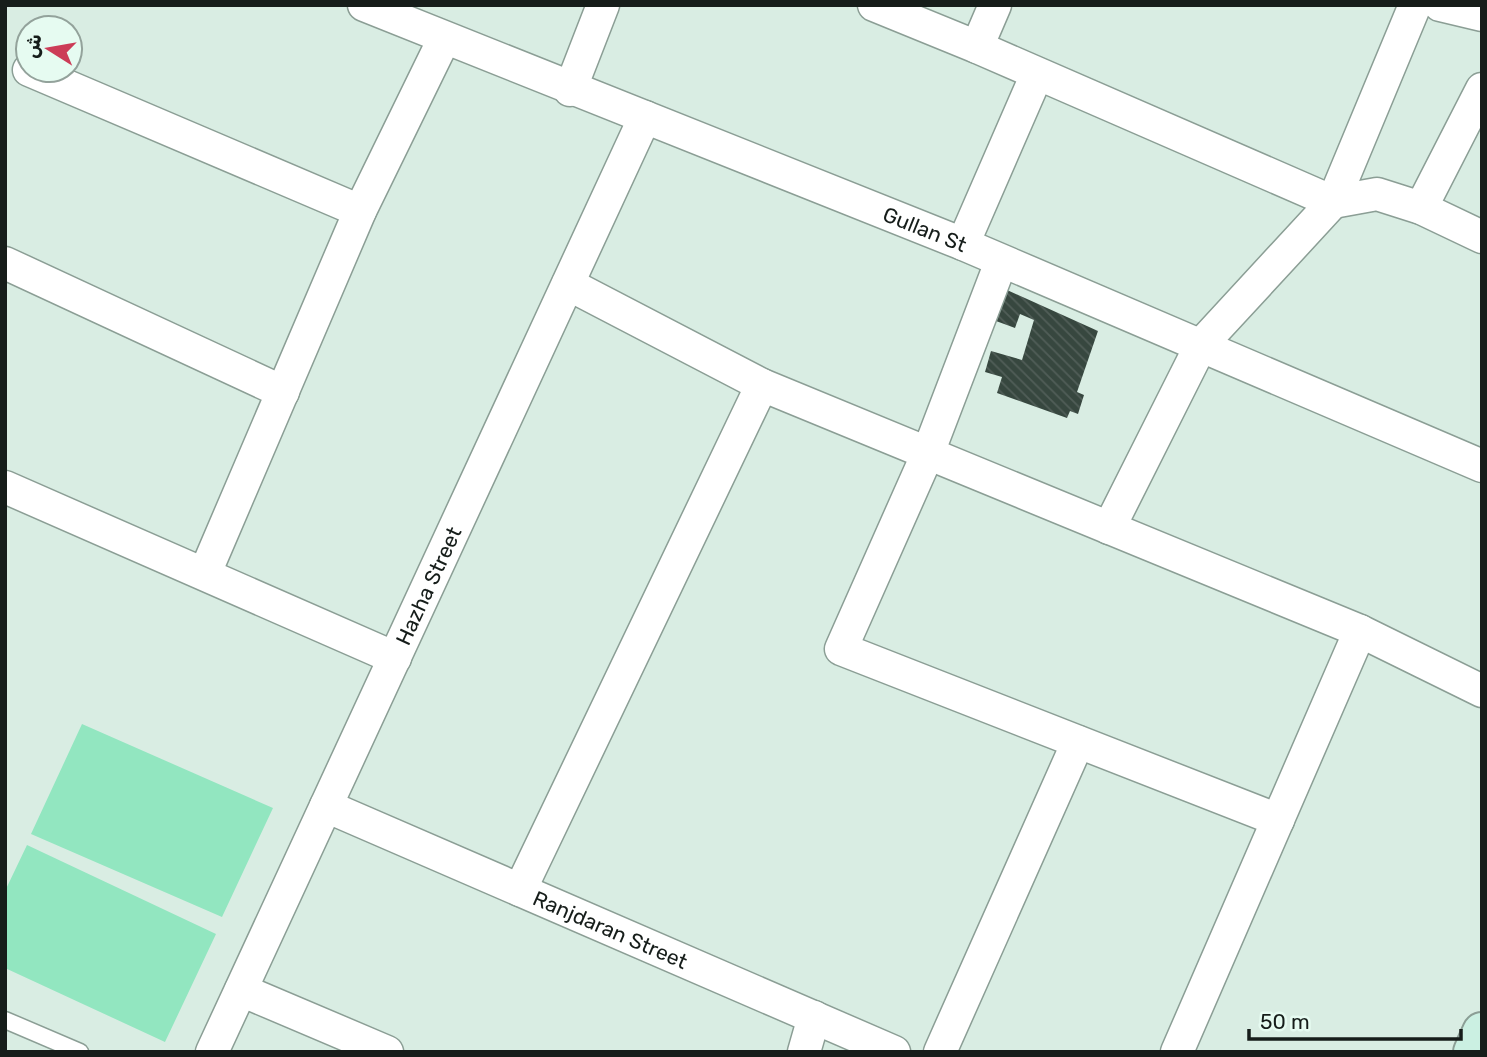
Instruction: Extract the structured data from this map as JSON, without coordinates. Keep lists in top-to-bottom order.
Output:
{
  "streets": {
    "street": ["Gullan St", "Hazha Street", "Ranjdaran Street"]
  },
  "crossings": [
    ["Gullan St", "Hazha Street"],
    ["Hazha Street", "Ranjdaran Street"]
  ],
  "scale_bar": "50 m",
  "north": "left"
}
